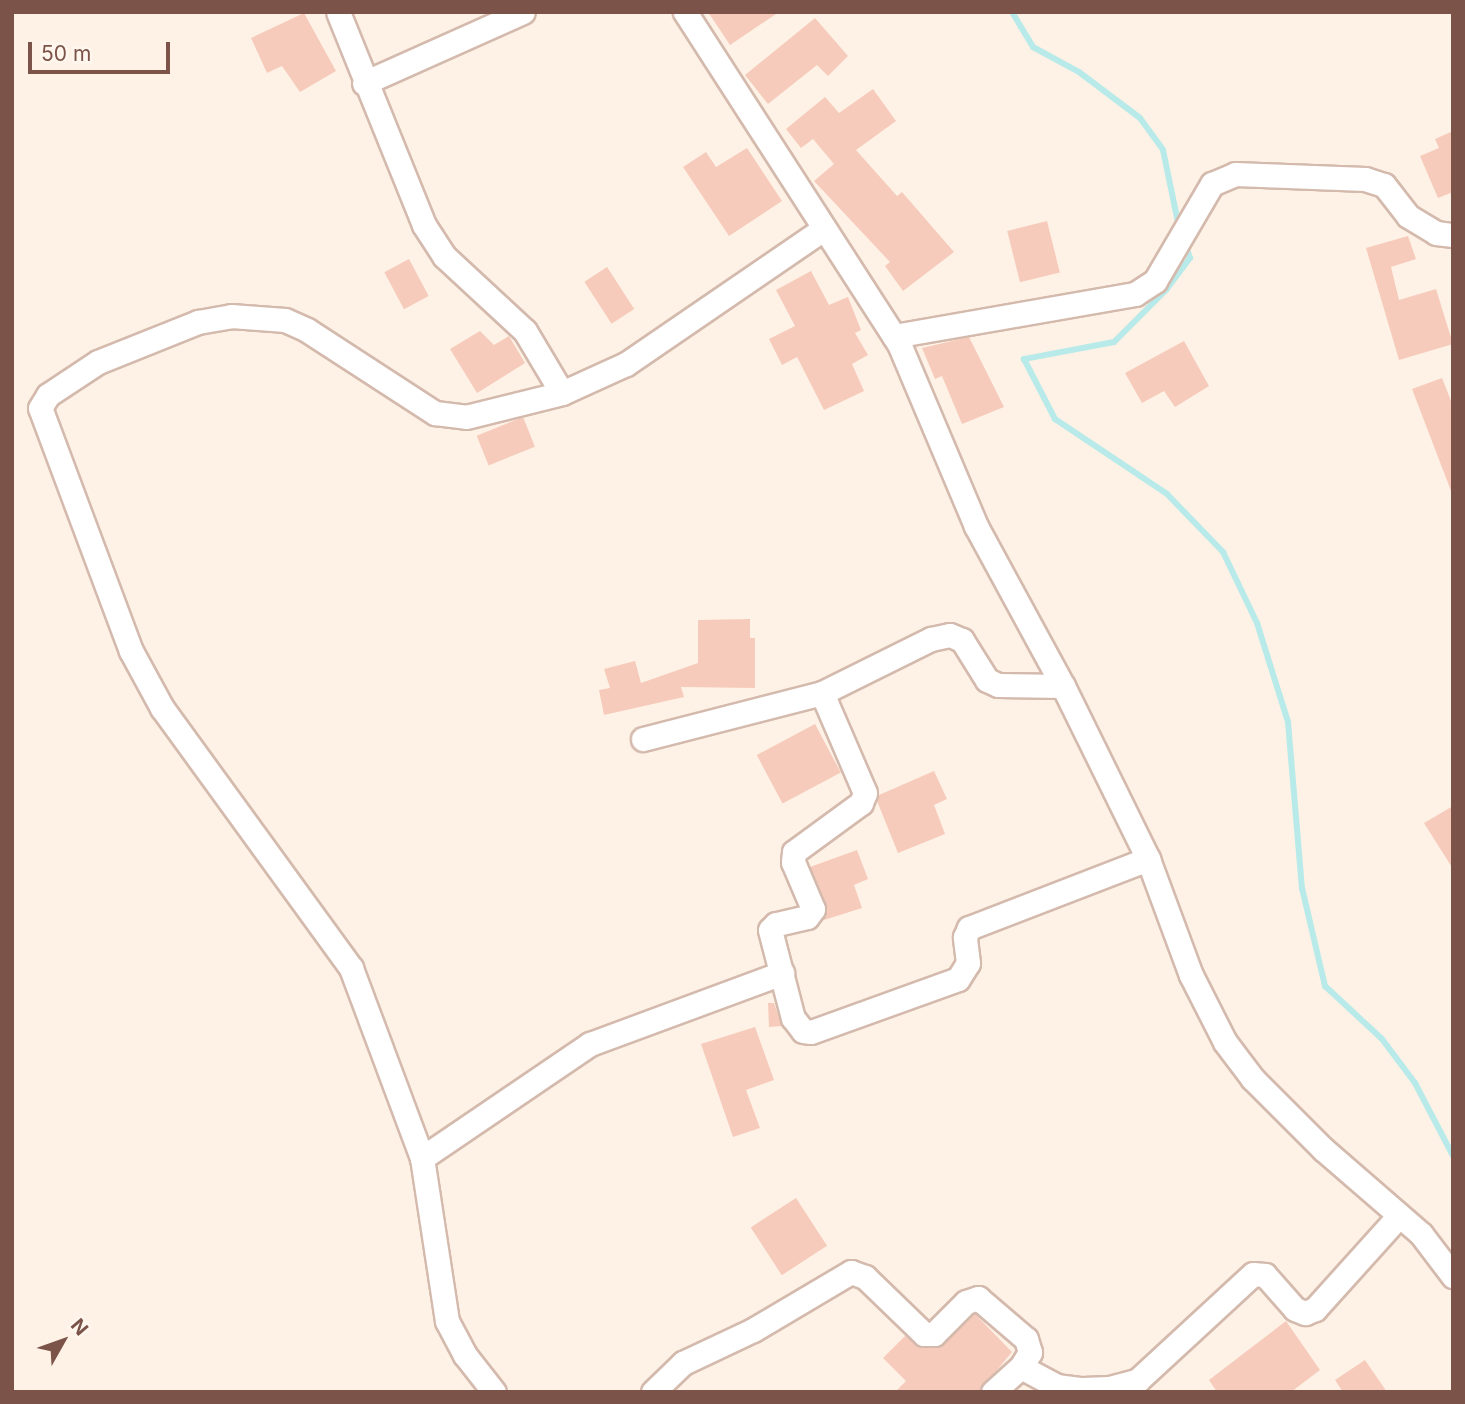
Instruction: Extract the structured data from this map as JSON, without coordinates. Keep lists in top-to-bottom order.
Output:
{
  "scale_bar": "50 m",
  "north": "top right"
}
